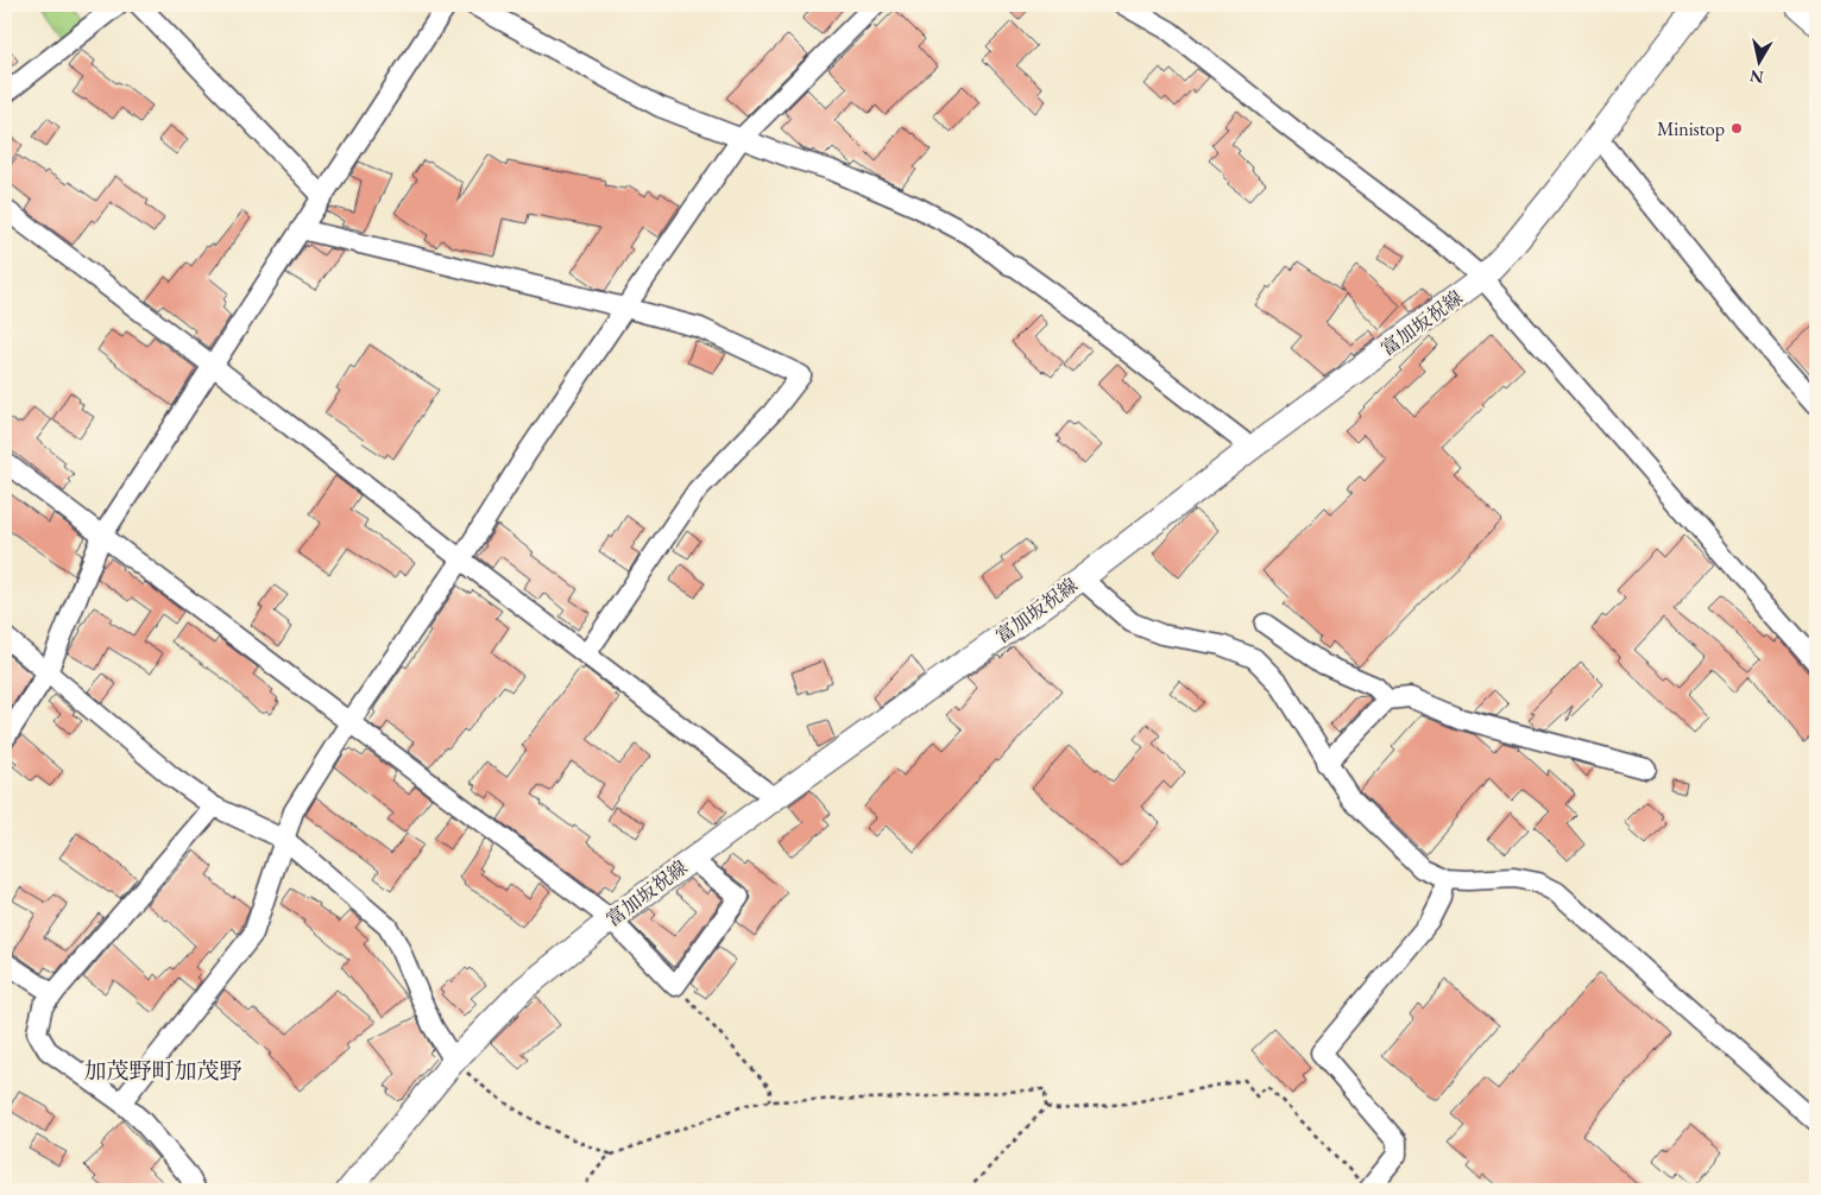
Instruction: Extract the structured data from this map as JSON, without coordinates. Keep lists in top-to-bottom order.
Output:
{
  "streets": {
    "main road": ["富加坂祝線"]
  },
  "districts": ["加茂野町加茂野"],
  "places": ["Ministop"],
  "north": "bottom"
}
